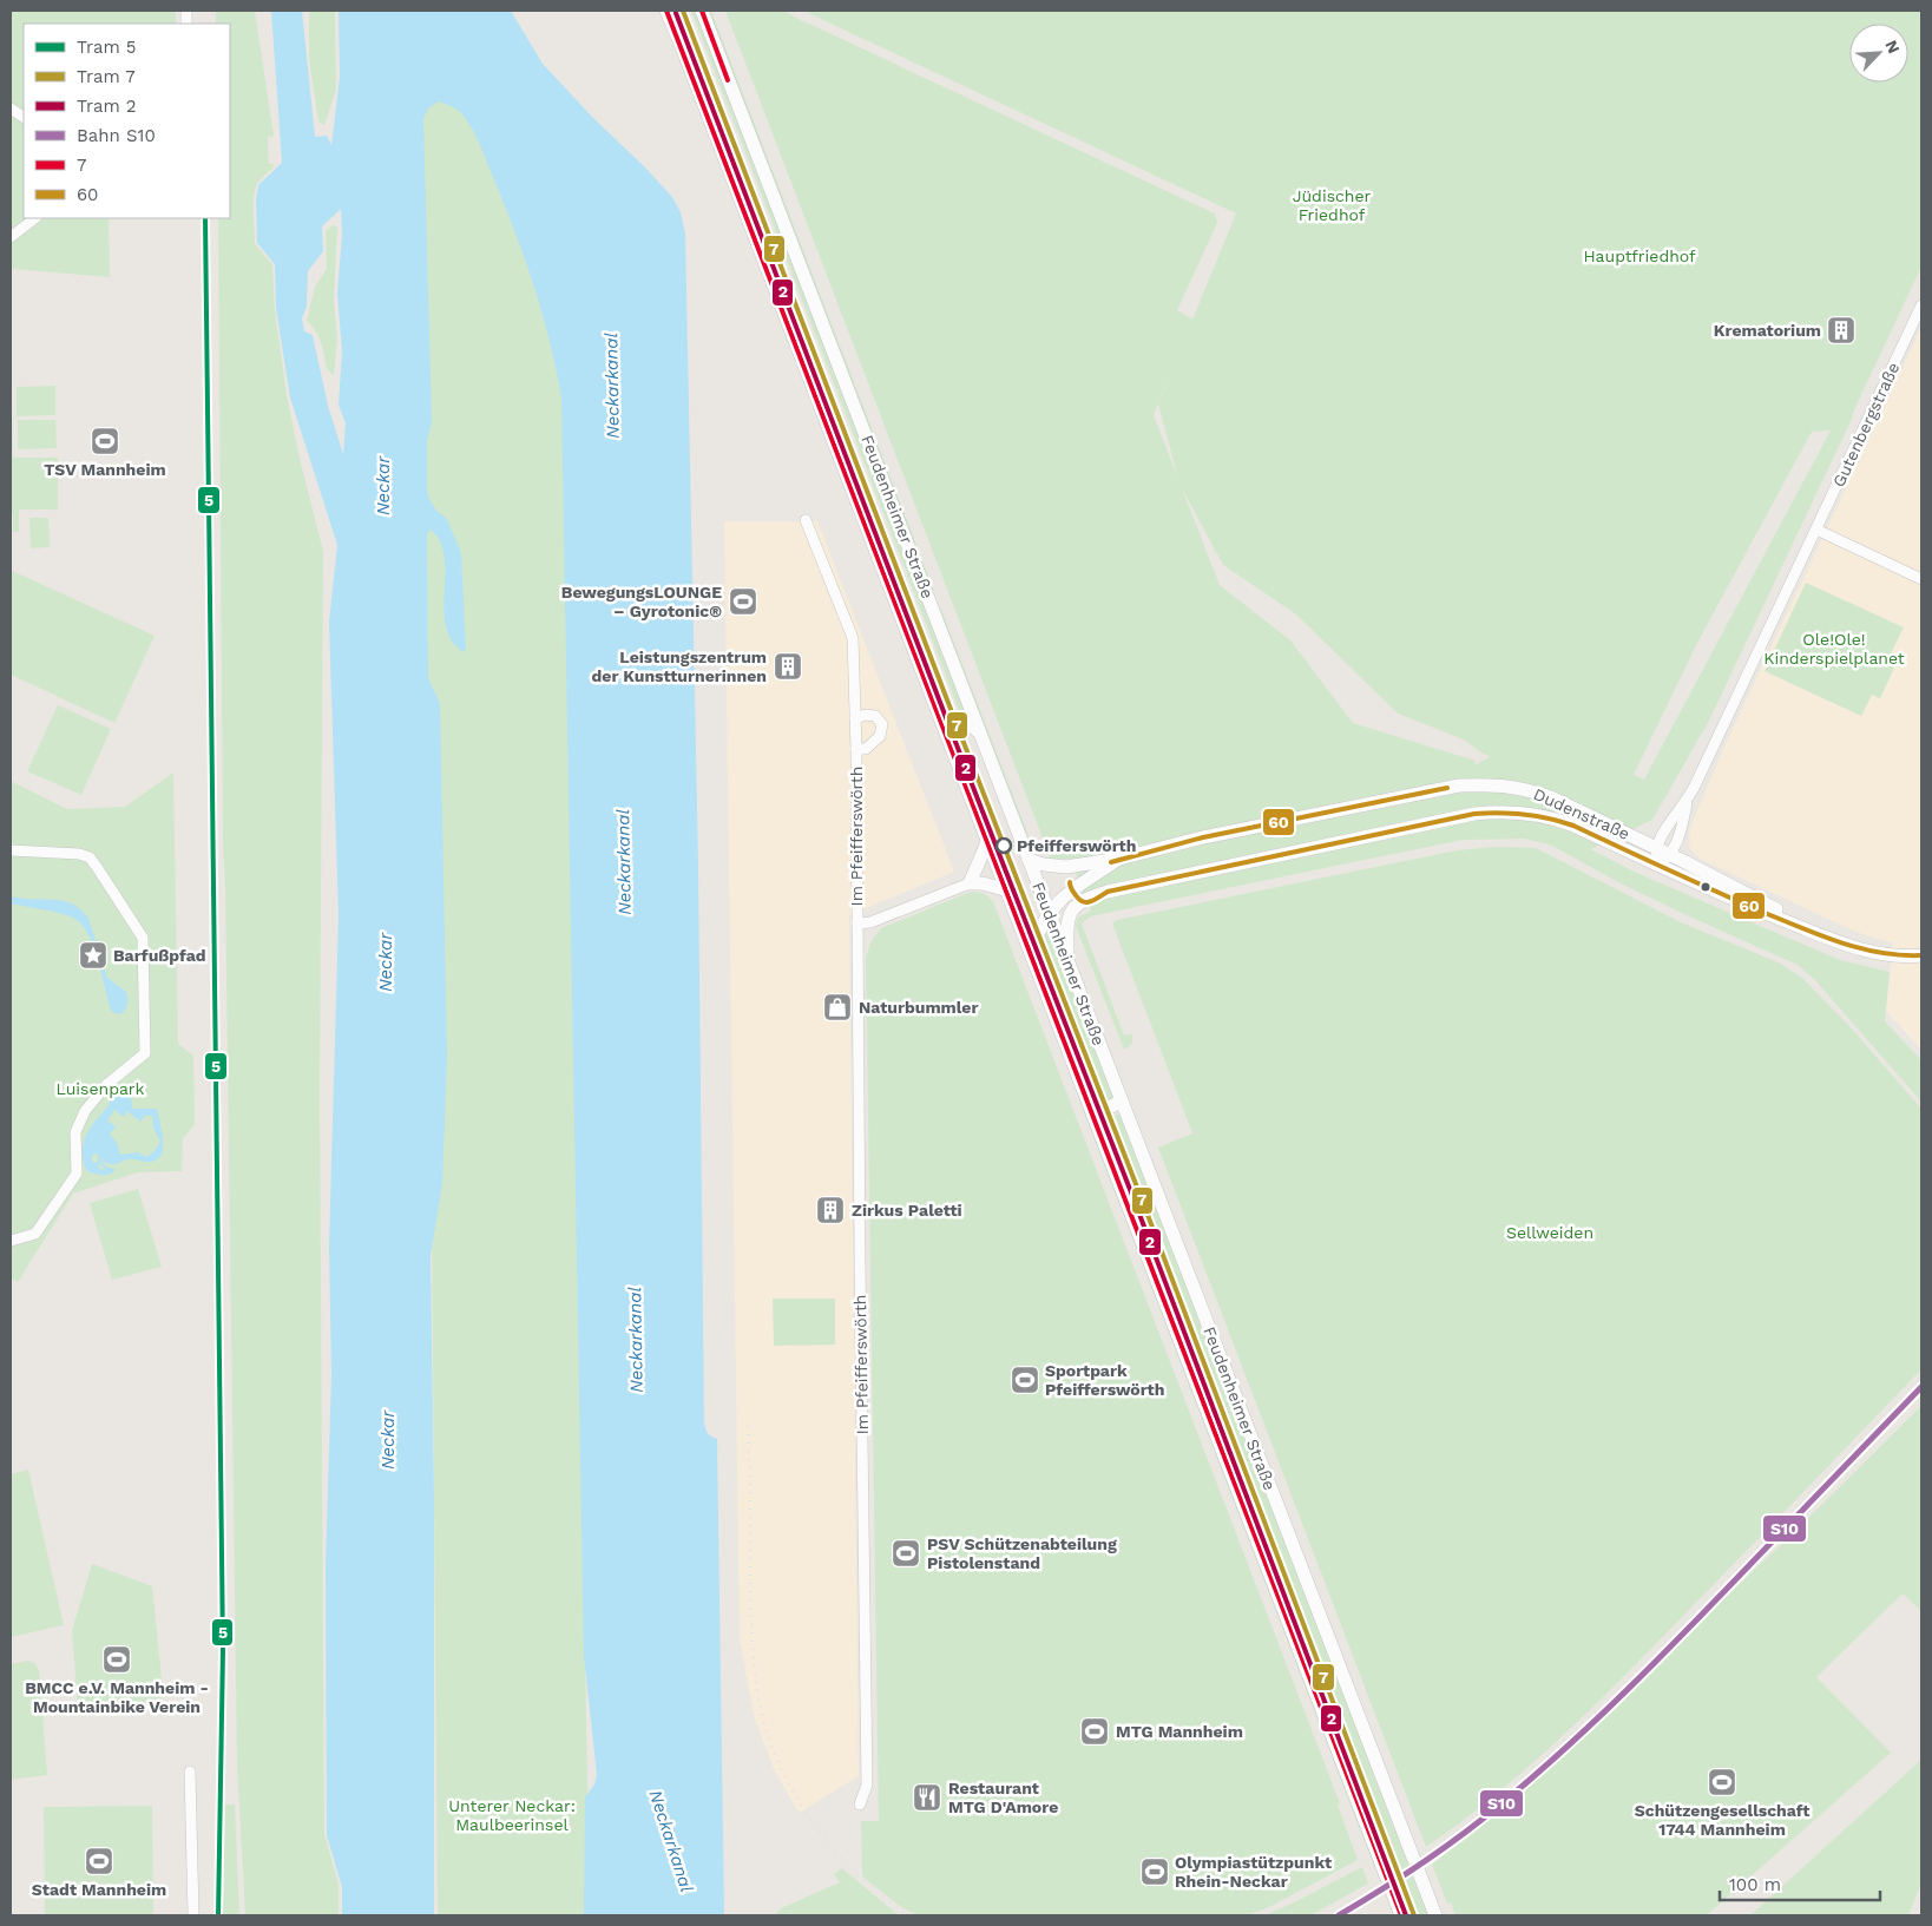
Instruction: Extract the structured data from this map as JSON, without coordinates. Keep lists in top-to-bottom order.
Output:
{
  "streets": {
    "main road": ["Feudenheimer Straße", "Dudenstraße"],
    "street": ["Gutenbergstraße", "Im Pfeifferswörth"]
  },
  "crossings": [
    ["Gutenbergstraße", "Dudenstraße"],
    ["Feudenheimer Straße", "Dudenstraße"]
  ],
  "water": ["Neckarkanal", "Neckar"],
  "parks": [
    "Jüdischer Friedhof",
    "Hauptfriedhof",
    "Ole!Ole! Kinderspielplanet",
    "Luisenpark",
    "Sellweiden",
    "Unterer Neckar: Maulbeerinsel"
  ],
  "places": {
    "building": ["Krematorium", "Leistungszentrum der Kunstturnerinnen", "Zirkus Paletti"],
    "sports": [
      "TSV Mannheim",
      "BewegungsLOUNGE – Gyrotonic®",
      "Sportpark Pfeifferswörth",
      "PSV Schützenabteilung Pistolenstand",
      "BMCC e.V. Mannheim - Mountainbike Verein",
      "MTG Mannheim",
      "Schützengesellschaft 1744 Mannheim",
      "Stadt Mannheim",
      "Olympiastützpunkt Rhein-Neckar"
    ],
    "other": ["Pfeifferswörth"],
    "place": ["Barfußpfad"],
    "shop": ["Naturbummler"],
    "restaurant": ["Restaurant MTG D'Amore"]
  },
  "lines": [
    "tram line 7",
    "transit line 7",
    "tram line 2",
    "tram line 5",
    "transit line 60",
    "rail line S10"
  ],
  "legend": [
    "Tram 5",
    "Tram 7",
    "Tram 2",
    "Bahn S10",
    "7",
    "60"
  ],
  "scale_bar": "100 m",
  "north": "top right"
}
